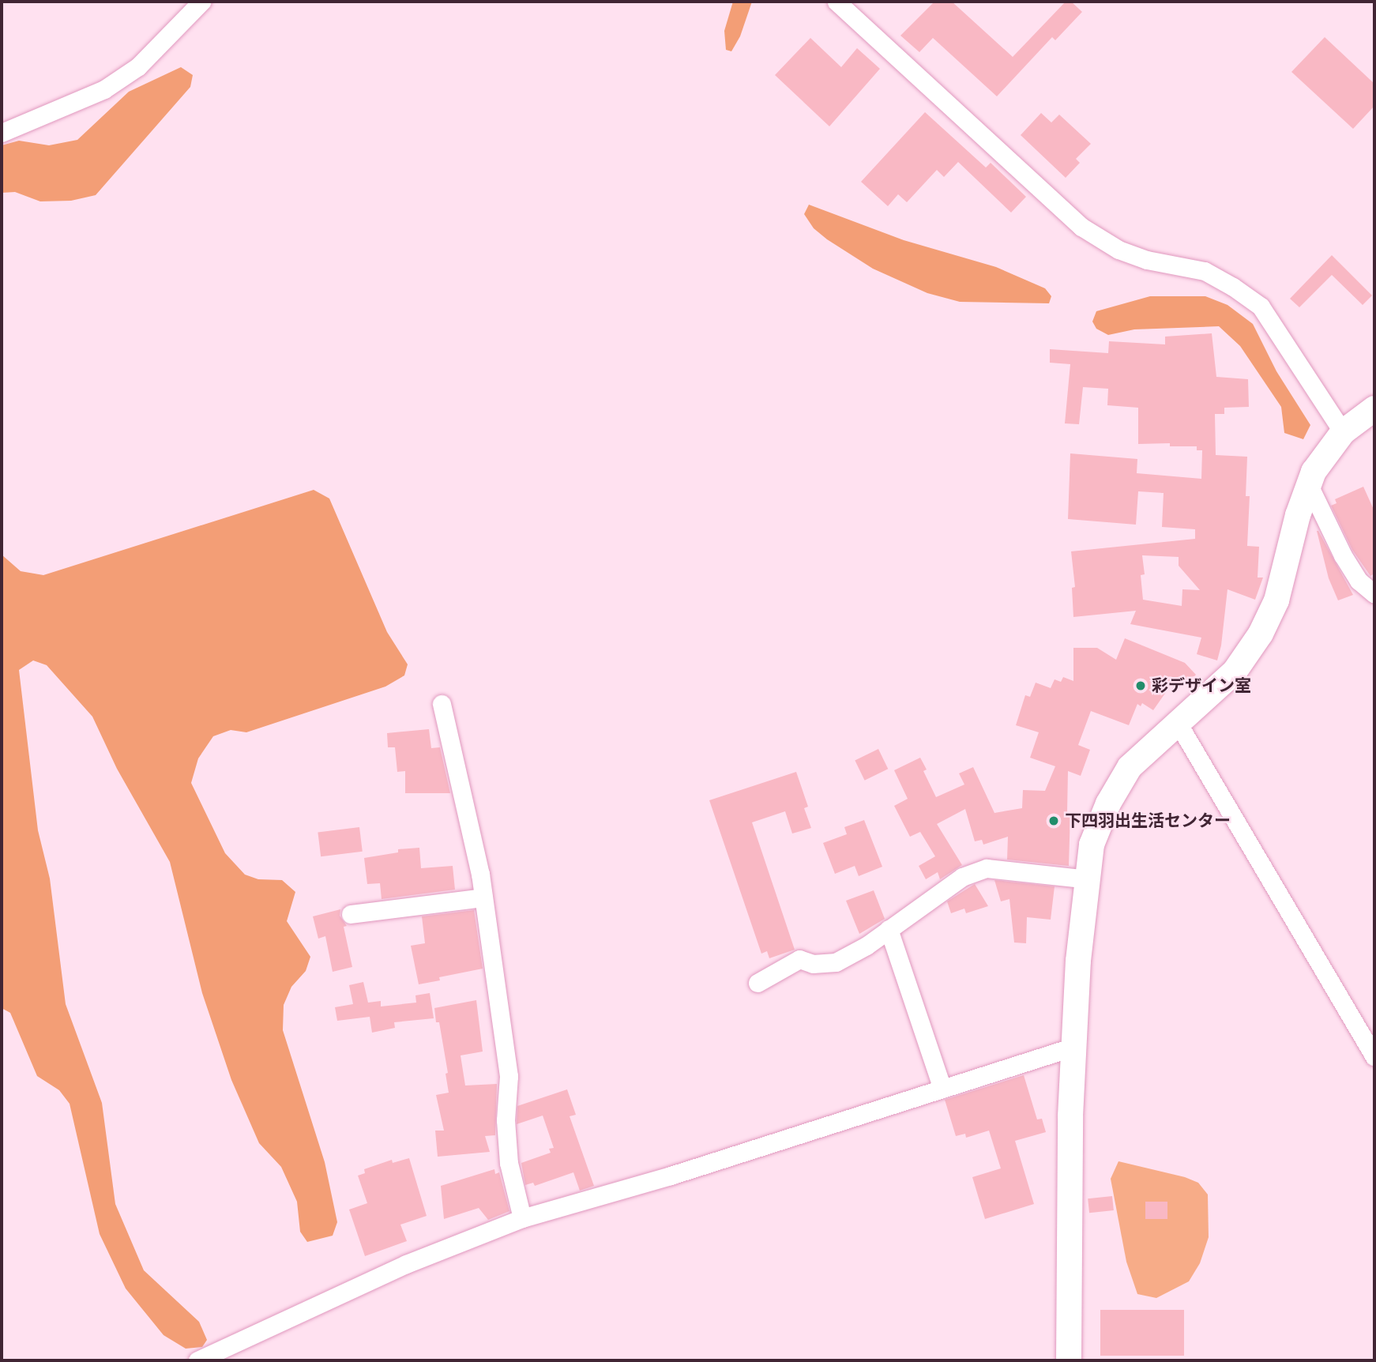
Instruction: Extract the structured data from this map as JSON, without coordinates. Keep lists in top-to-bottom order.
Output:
{
  "places": ["彩デザイン室", "下四羽出生活センター"]
}
